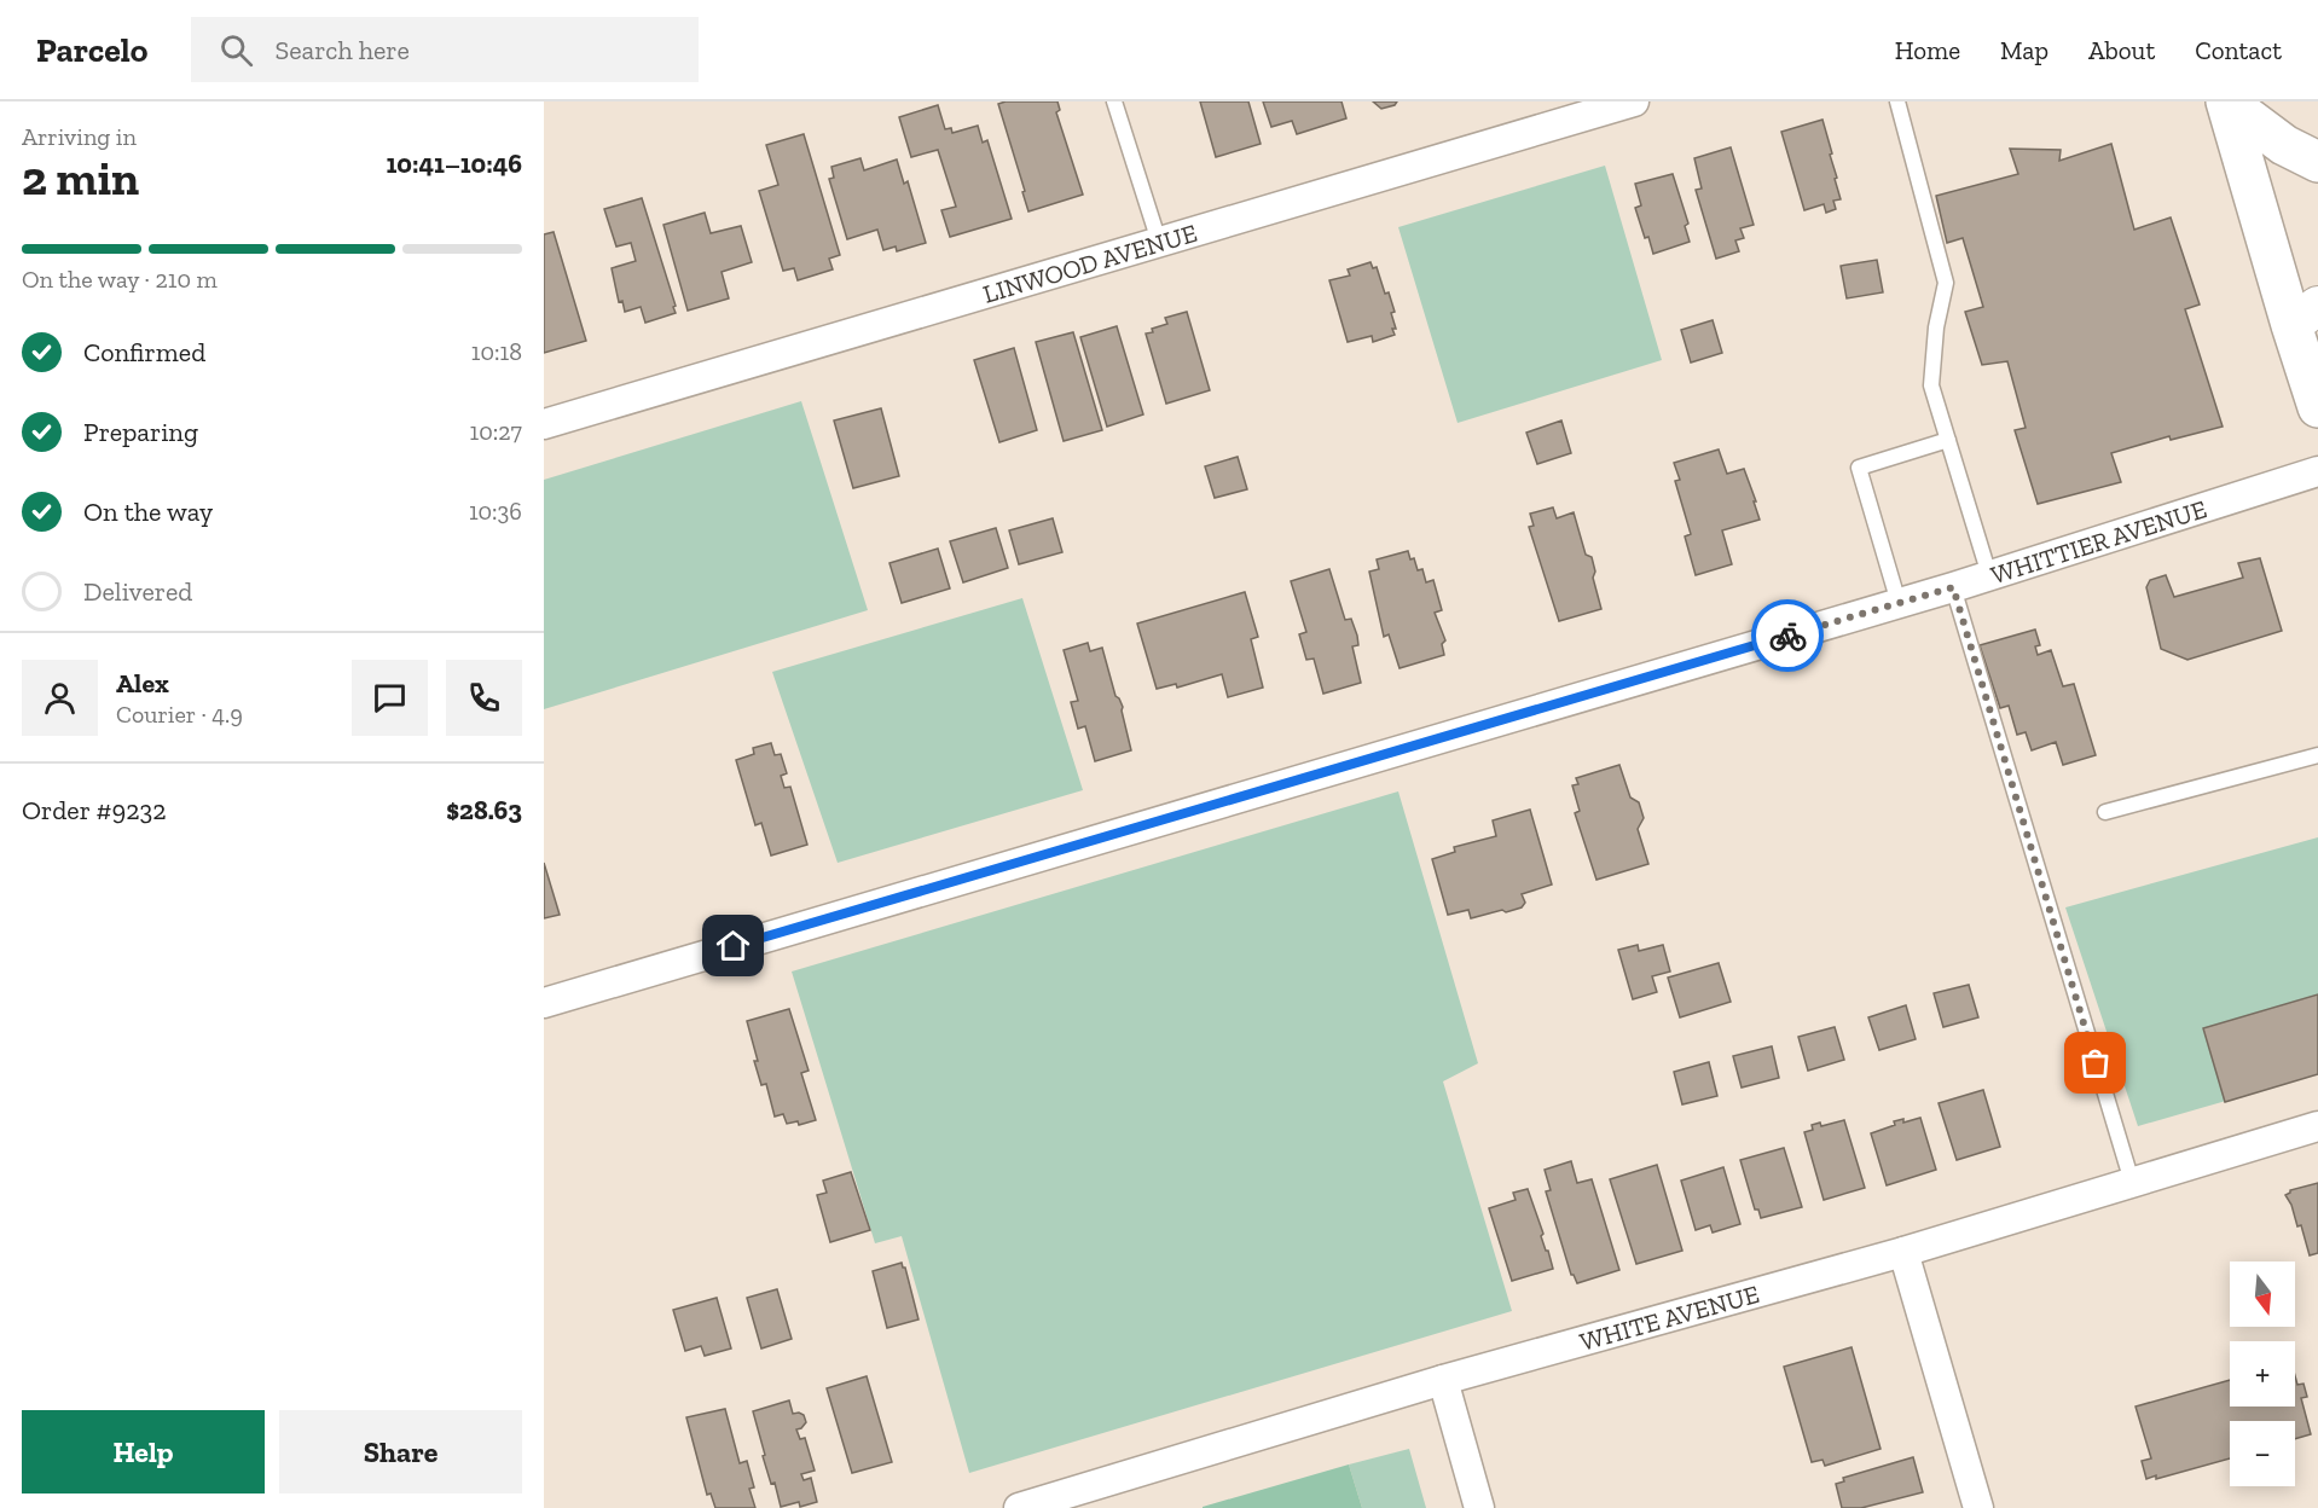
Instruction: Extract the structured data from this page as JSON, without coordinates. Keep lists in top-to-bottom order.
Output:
{
  "streets": {
    "street": ["LINWOOD AVENUE", "WHITTIER AVENUE", "WHITE AVENUE"]
  },
  "north": "bottom",
  "page": {
    "header": "Parcelo",
    "search": "Search here",
    "nav": [
      "Home",
      "Map",
      "About",
      "Contact"
    ],
    "heading": ["2 min", "Arriving in", "10:41–10:46"],
    "panel": [
      "Alex",
      "Courier · 4.9",
      "Order #9232",
      "$28.63"
    ],
    "bar": "On the way · 210 m",
    "list": [
      ["Confirmed", "10:18"],
      ["Preparing", "10:27"],
      ["On the way", "10:36"],
      "Delivered"
    ],
    "map_buttons": ["+", "−"],
    "buttons": ["Help", "Share"]
  }
}
